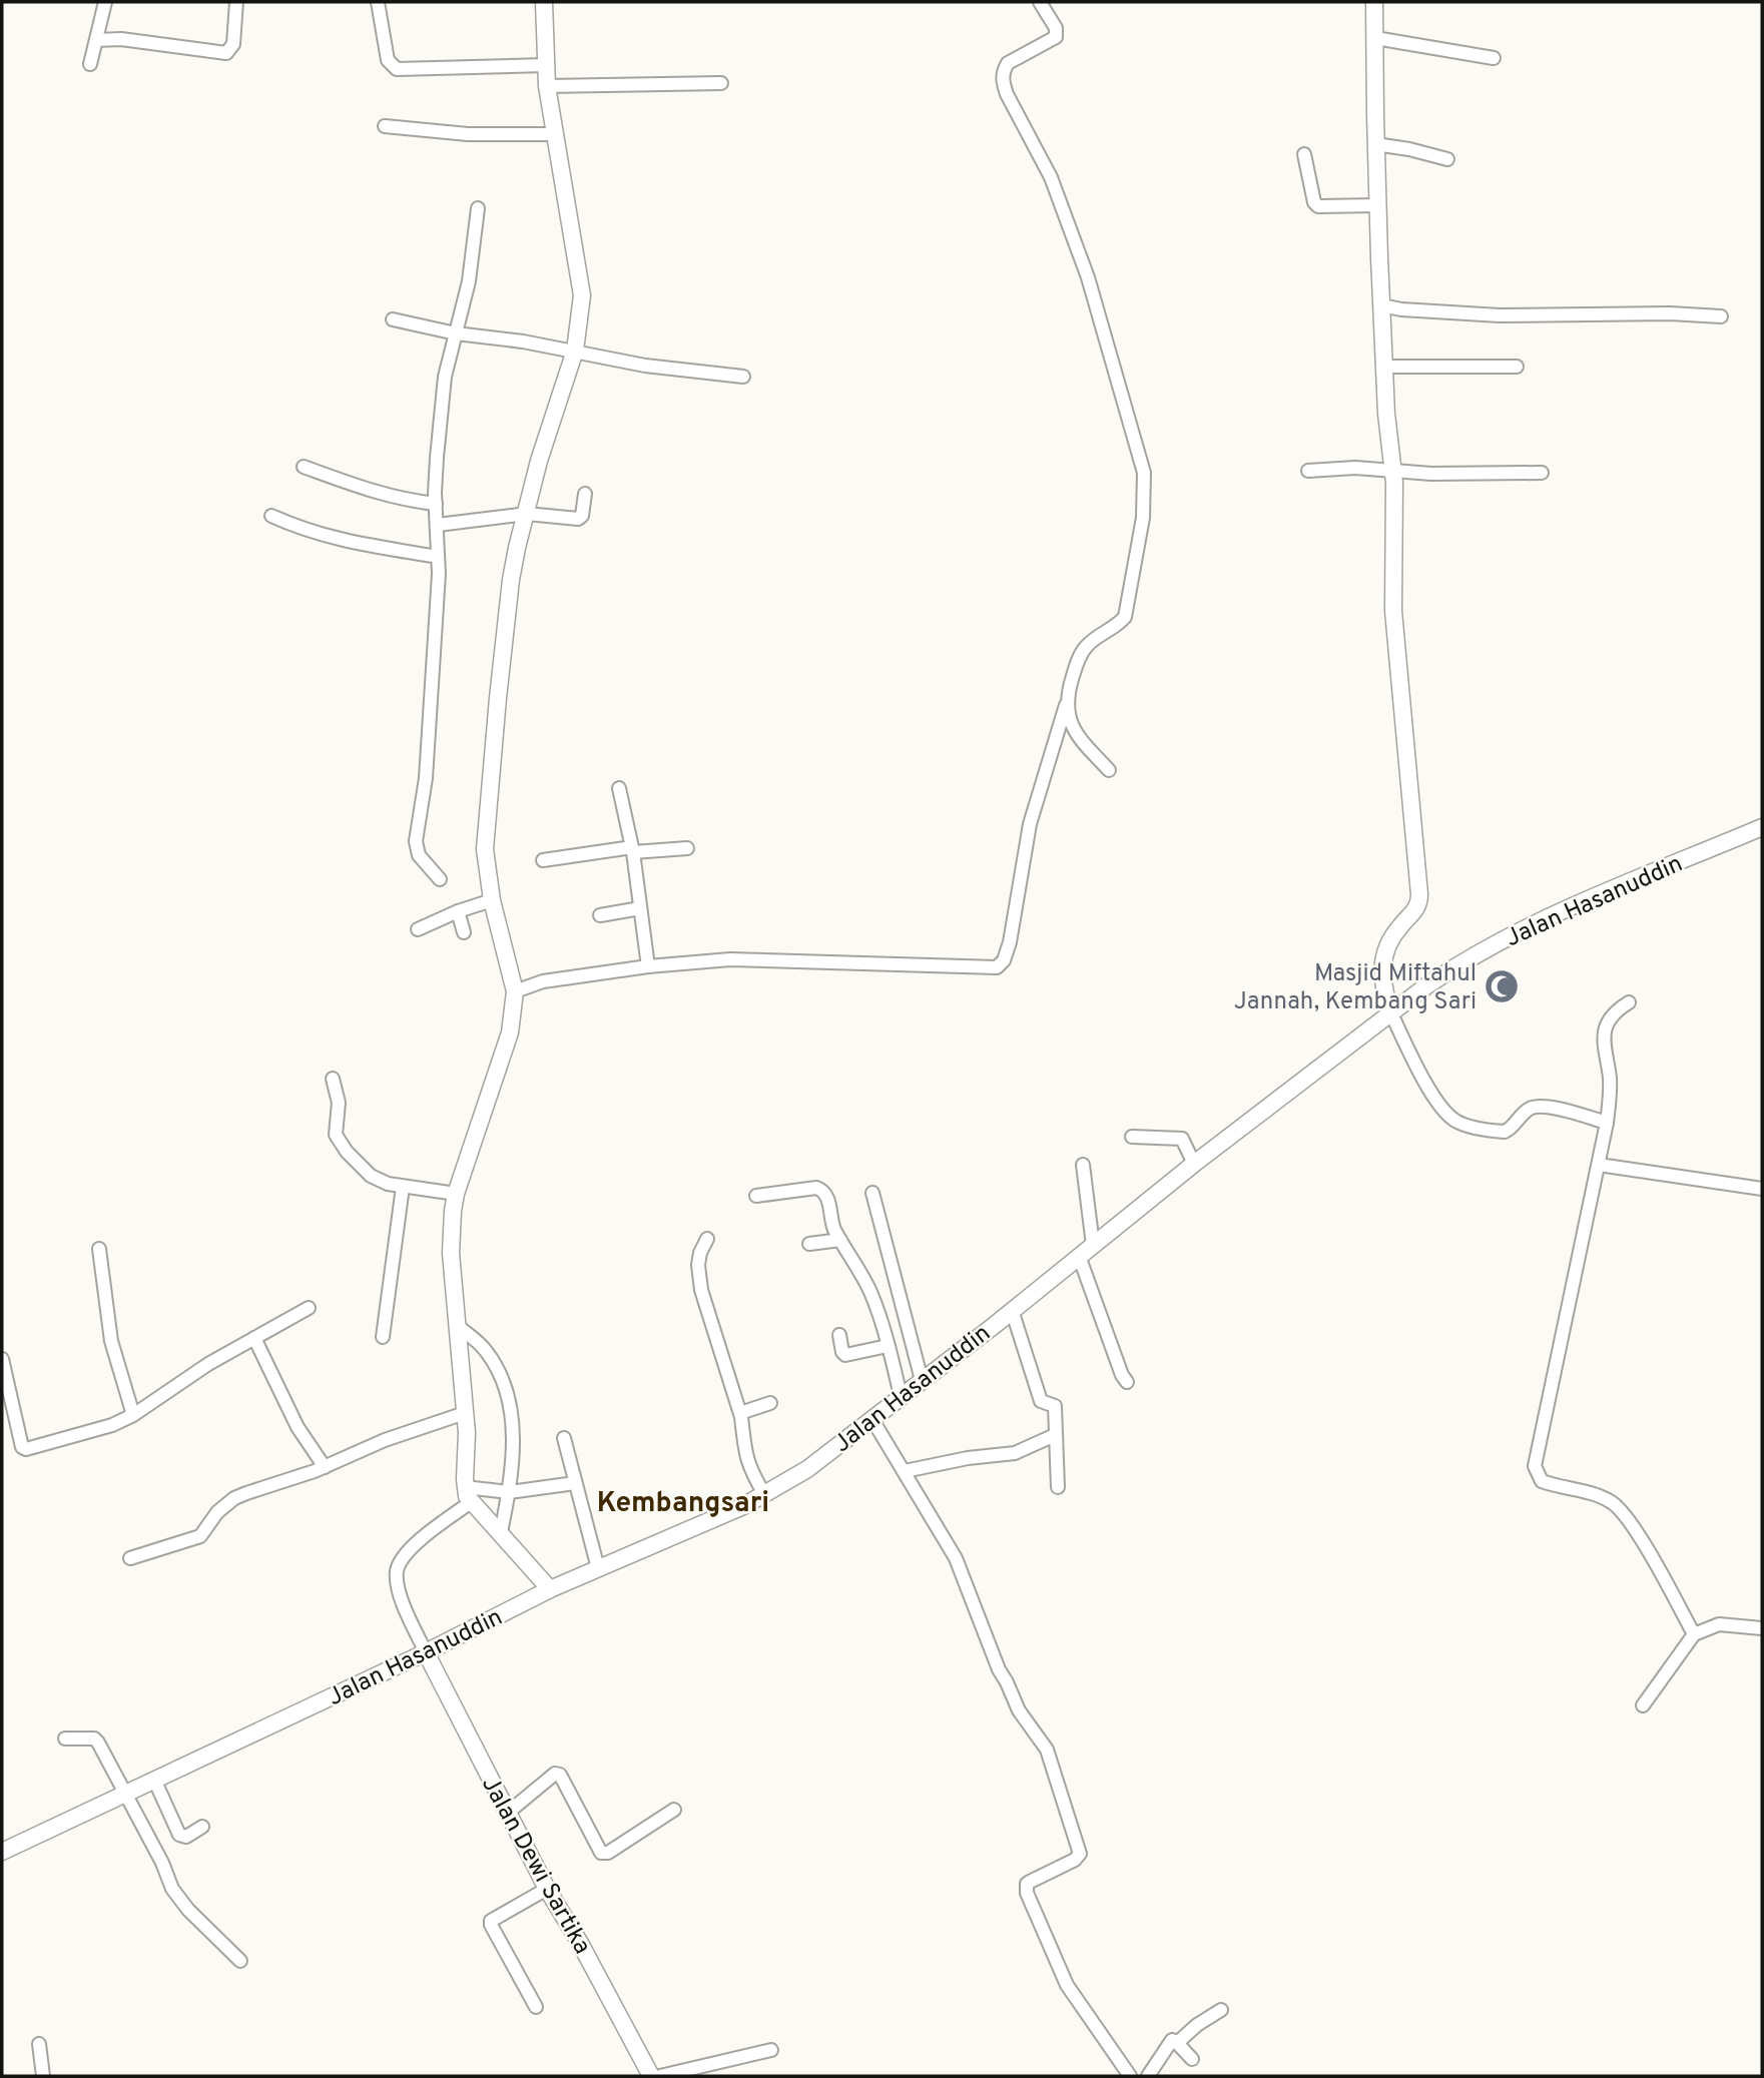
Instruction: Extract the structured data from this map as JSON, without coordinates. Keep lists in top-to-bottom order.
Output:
{
  "streets": {
    "street": ["Jalan Hasanuddin", "Jalan Dewi Sartika"]
  },
  "crossings": [
    ["Jalan Hasanuddin", "Jalan Dewi Sartika"]
  ],
  "districts": ["Kembangsari"],
  "places": {
    "mosque": ["Masjid Miftahul Jannah, Kembang Sari"]
  }
}
